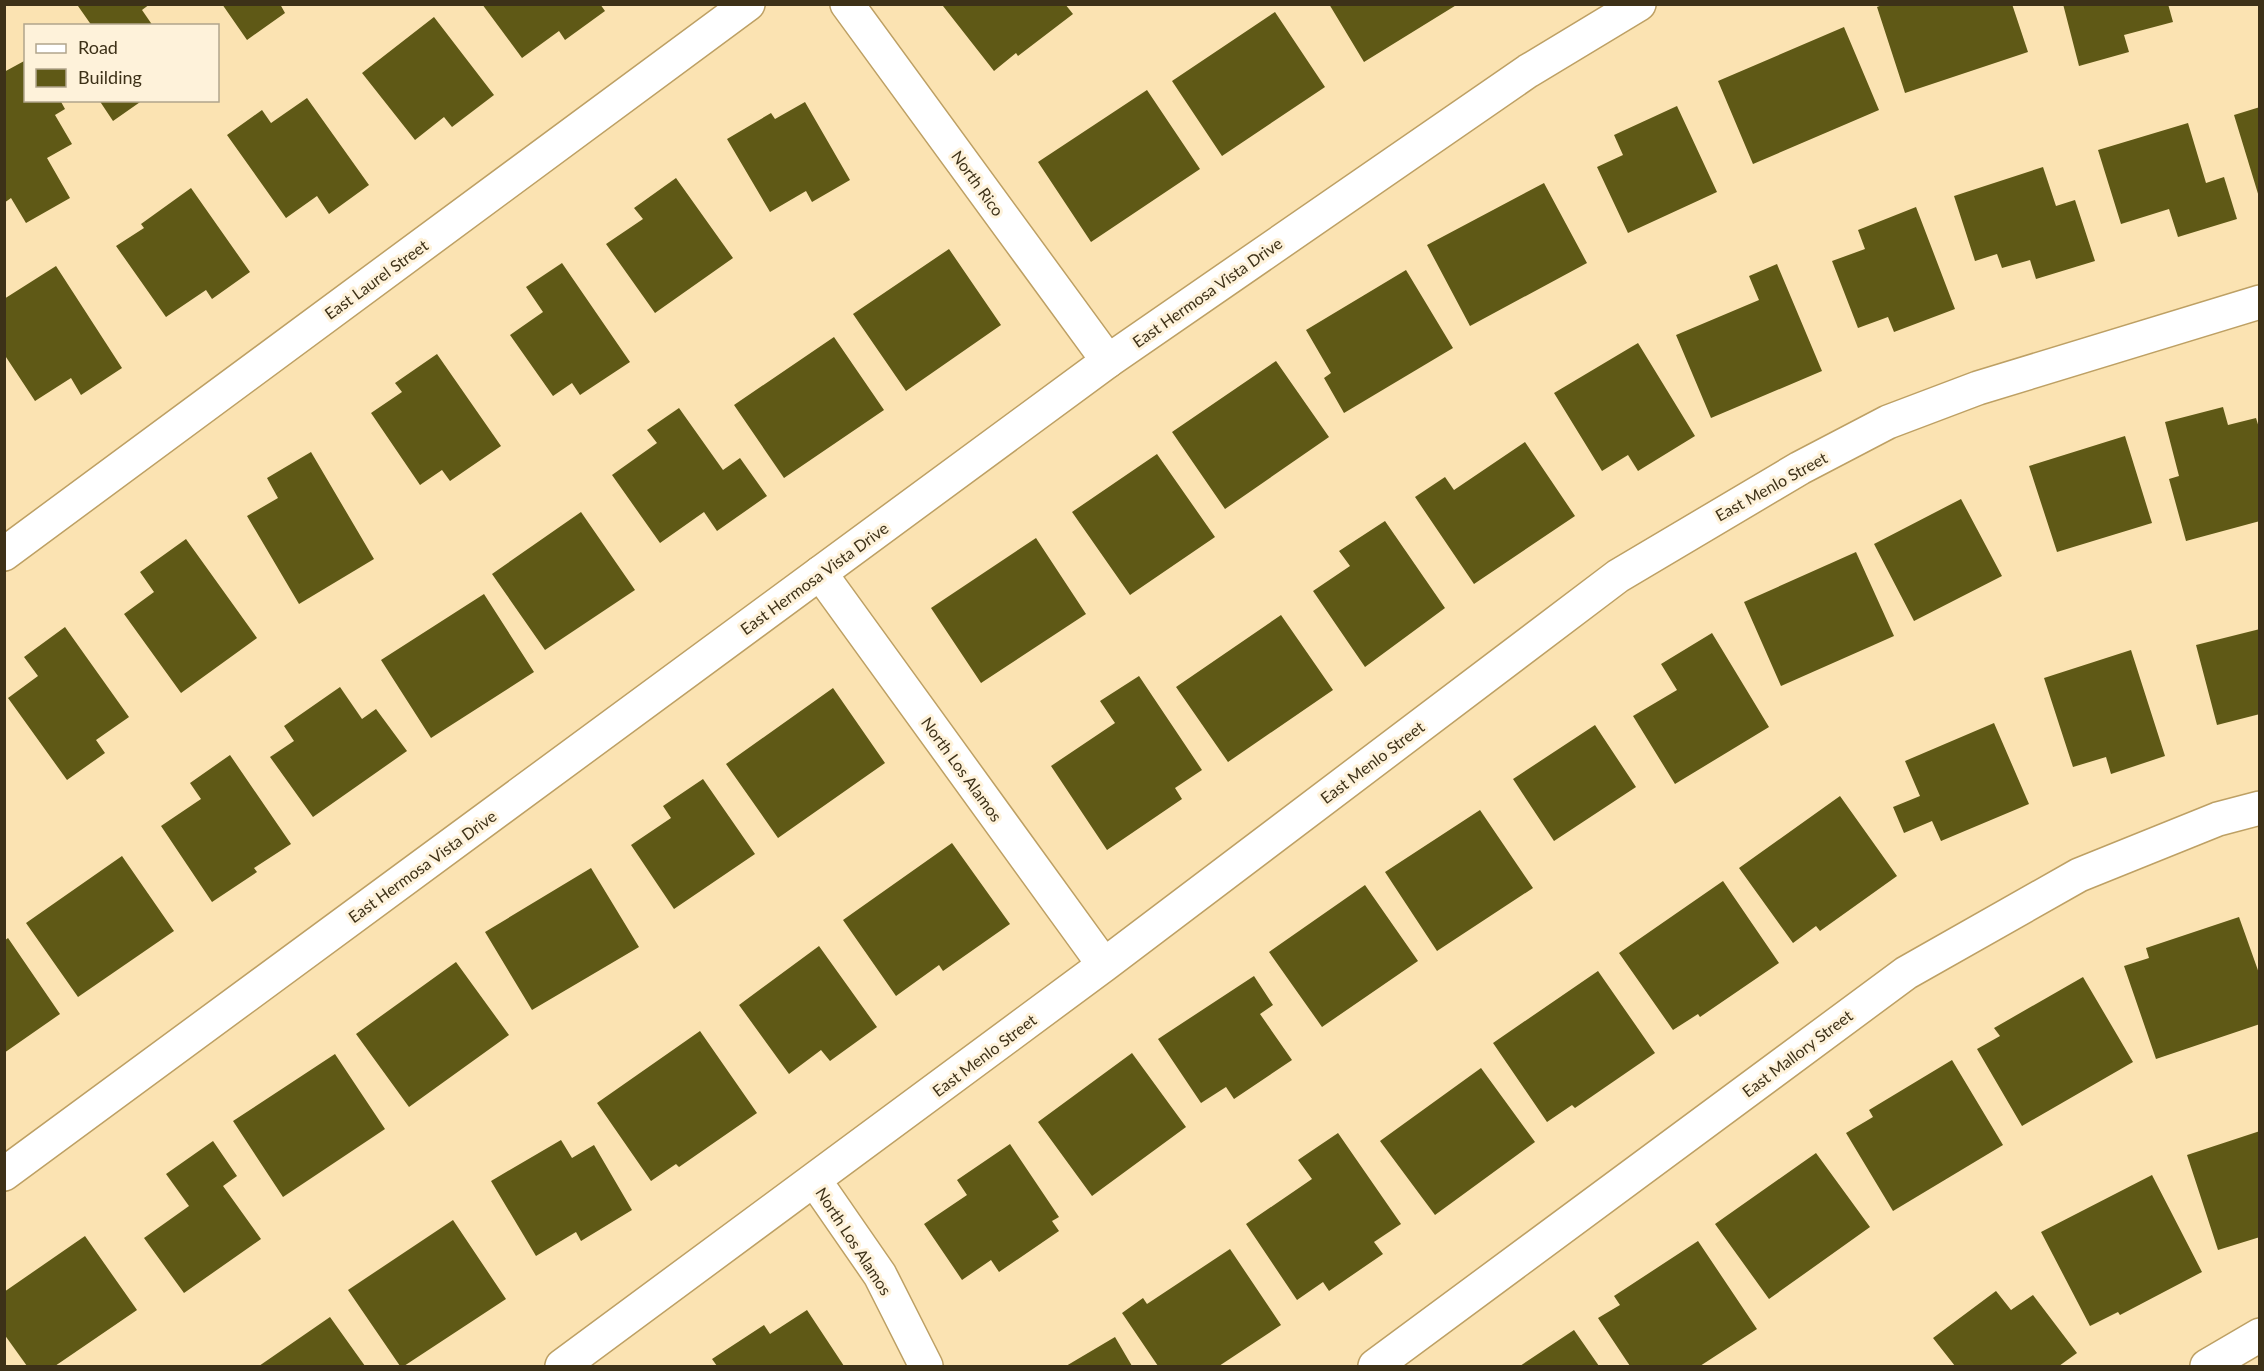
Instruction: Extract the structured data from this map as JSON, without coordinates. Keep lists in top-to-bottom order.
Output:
{
  "streets": {
    "street": [
      "North Rico",
      "East Laurel Street",
      "East Hermosa Vista Drive",
      "East Menlo Street",
      "North Los Alamos",
      "East Mallory Street"
    ]
  },
  "crossings": [
    ["North Rico", "East Hermosa Vista Drive"],
    ["East Hermosa Vista Drive", "North Los Alamos"],
    ["East Menlo Street", "North Los Alamos"]
  ],
  "legend": ["Road", "Building"]
}
